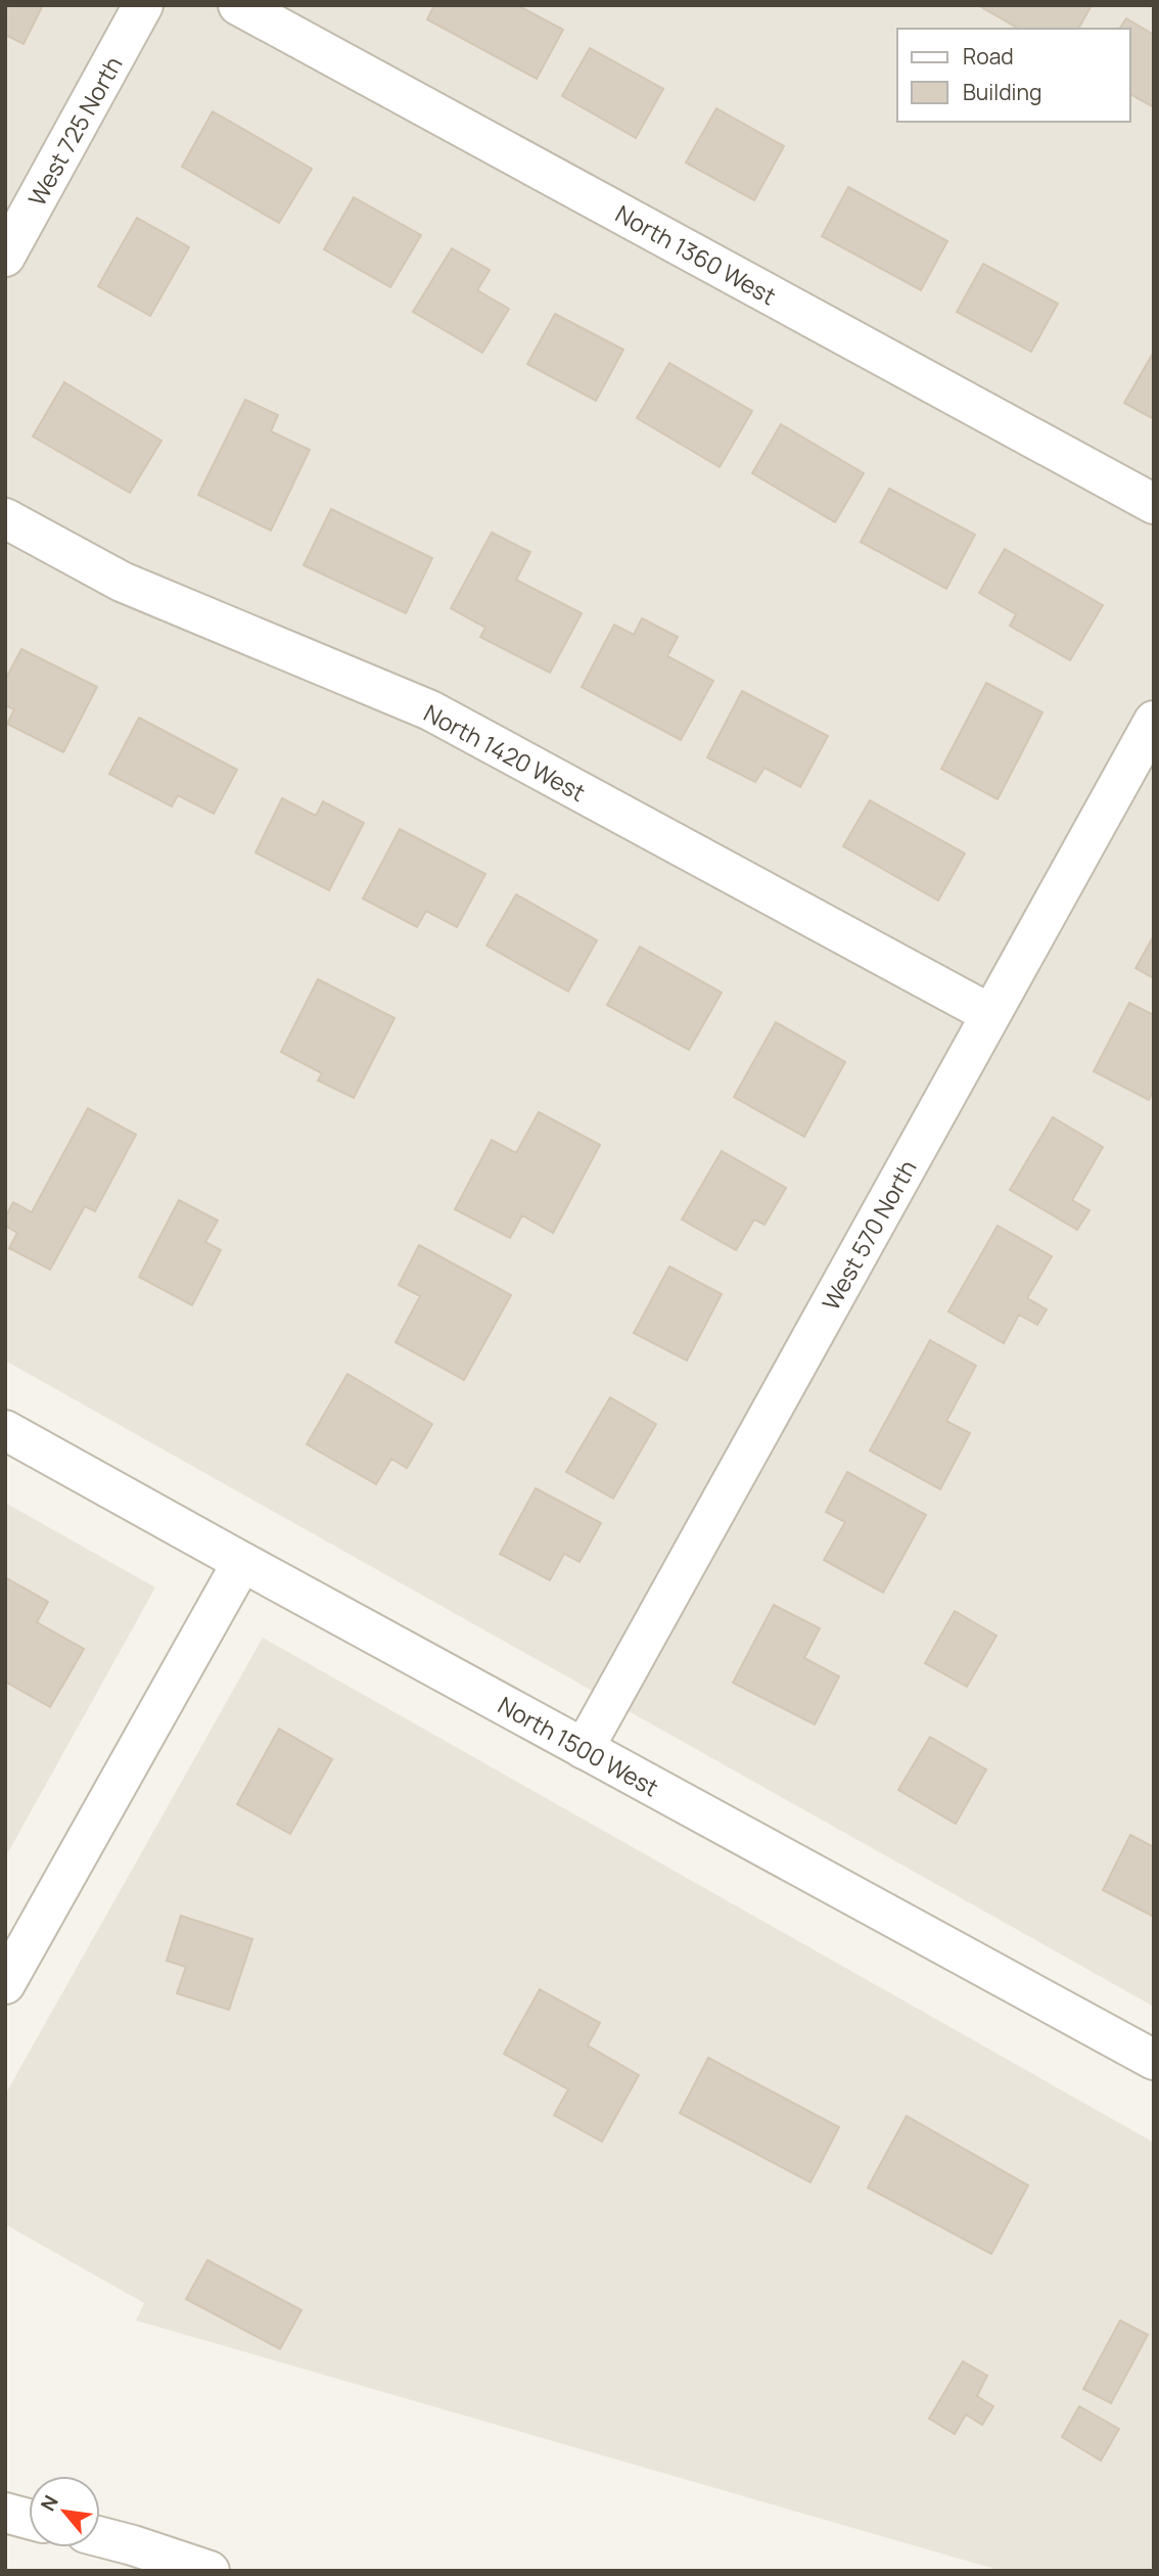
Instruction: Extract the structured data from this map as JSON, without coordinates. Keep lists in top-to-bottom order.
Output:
{
  "streets": {
    "street": [
      "West 725 North",
      "North 1360 West",
      "North 1420 West",
      "West 570 North",
      "North 1500 West"
    ]
  },
  "crossings": [
    ["North 1420 West", "West 570 North"],
    ["West 570 North", "North 1500 West"]
  ],
  "legend": ["Road", "Building"],
  "north": "top left"
}
